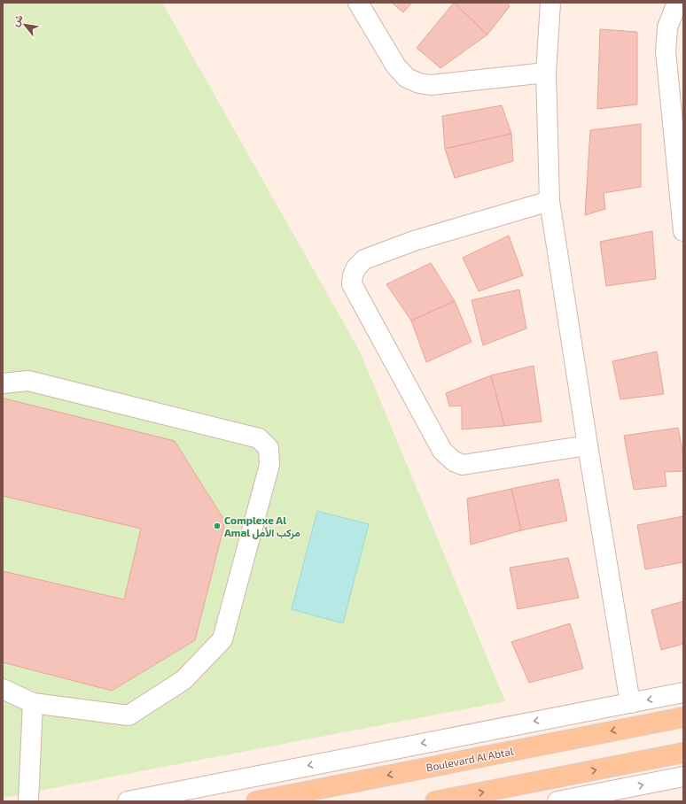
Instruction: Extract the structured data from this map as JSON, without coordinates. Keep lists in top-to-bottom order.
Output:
{
  "streets": {
    "main road": ["Boulevard Al Abtal"]
  },
  "places": ["Complexe Al Amal مركب الأمل"],
  "north": "top left"
}
